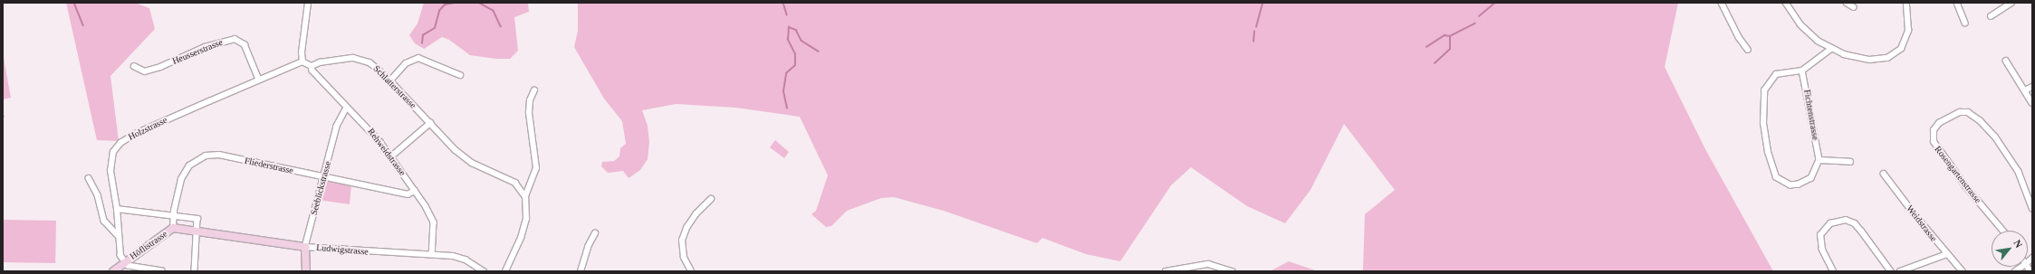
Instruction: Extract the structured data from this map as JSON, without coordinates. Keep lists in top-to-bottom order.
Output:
{
  "streets": {
    "street": [
      "Heusserstrasse",
      "Schlatterstrasse",
      "Fichtenstrasse",
      "Holzstrasse",
      "Rehweidstrasse",
      "Fliederstrasse",
      "Rosengartenstrasse",
      "Seeblickstrasse",
      "Weidstrasse",
      "Höflistrasse",
      "Ludwigstrasse"
    ]
  },
  "crossings": [
    ["Heusserstrasse", "Holzstrasse"],
    ["Schlatterstrasse", "Rehweidstrasse"],
    ["Holzstrasse", "Höflistrasse"],
    ["Rehweidstrasse", "Fliederstrasse"],
    ["Rehweidstrasse", "Seeblickstrasse"],
    ["Rehweidstrasse", "Ludwigstrasse"],
    ["Fliederstrasse", "Seeblickstrasse"],
    ["Fliederstrasse", "Höflistrasse"],
    ["Fliederstrasse", "Ludwigstrasse"],
    ["Seeblickstrasse", "Ludwigstrasse"],
    ["Höflistrasse", "Ludwigstrasse"]
  ],
  "north": "top right"
}
